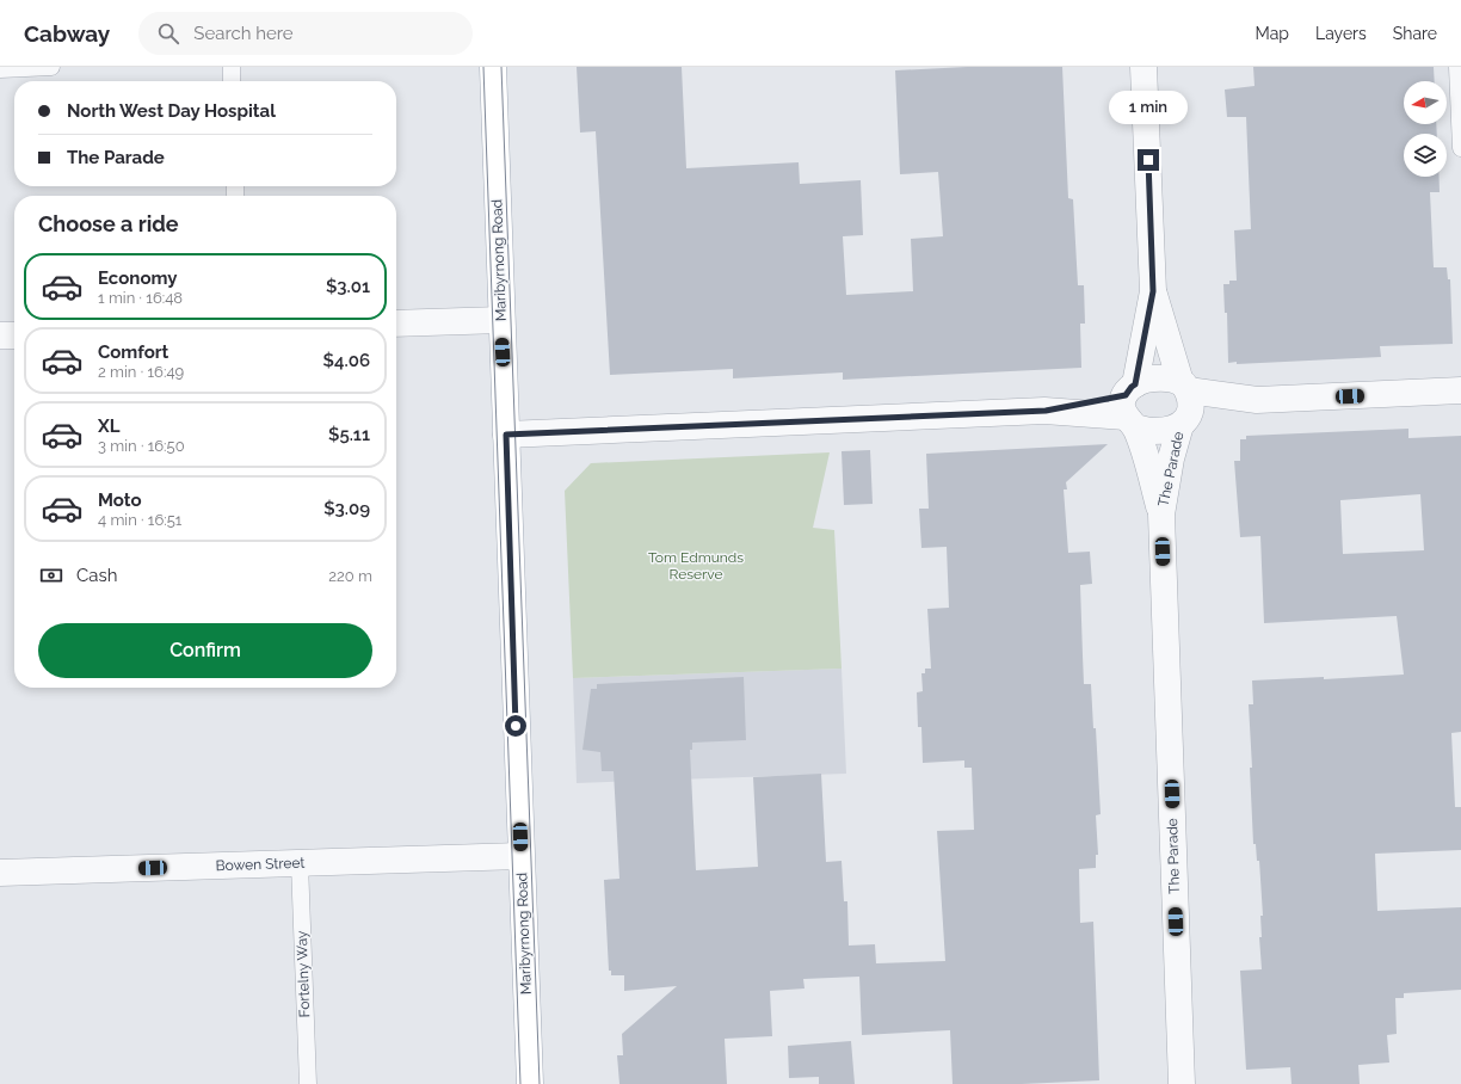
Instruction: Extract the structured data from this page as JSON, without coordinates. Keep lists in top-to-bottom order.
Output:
{
  "streets": {
    "main road": ["Maribyrnong Road"],
    "street": ["The Parade", "Bowen Street"],
    "lane": ["Fortelny Way"]
  },
  "crossings": [
    ["Maribyrnong Road", "Bowen Street"],
    ["Bowen Street", "Fortelny Way"]
  ],
  "parks": ["Tom Edmunds Reserve"],
  "north": "left",
  "page": {
    "header": "Cabway",
    "search": "Search here",
    "nav": ["Map", "Layers", "Share"],
    "banner": ["North West Day Hospital", "The Parade"],
    "bubble": "1 min",
    "heading": "Choose a ride",
    "list": [
      {
        "name": "Economy",
        "note": "1 min · 16:48",
        "value": "$3.01"
      },
      {
        "name": "Comfort",
        "note": "2 min · 16:49",
        "value": "$4.06"
      },
      {
        "name": "XL",
        "note": "3 min · 16:50",
        "value": "$5.11"
      },
      {
        "name": "Moto",
        "note": "4 min · 16:51",
        "value": "$3.09"
      }
    ],
    "pay": ["Cash", "220 m"],
    "buttons": "Confirm"
  }
}
